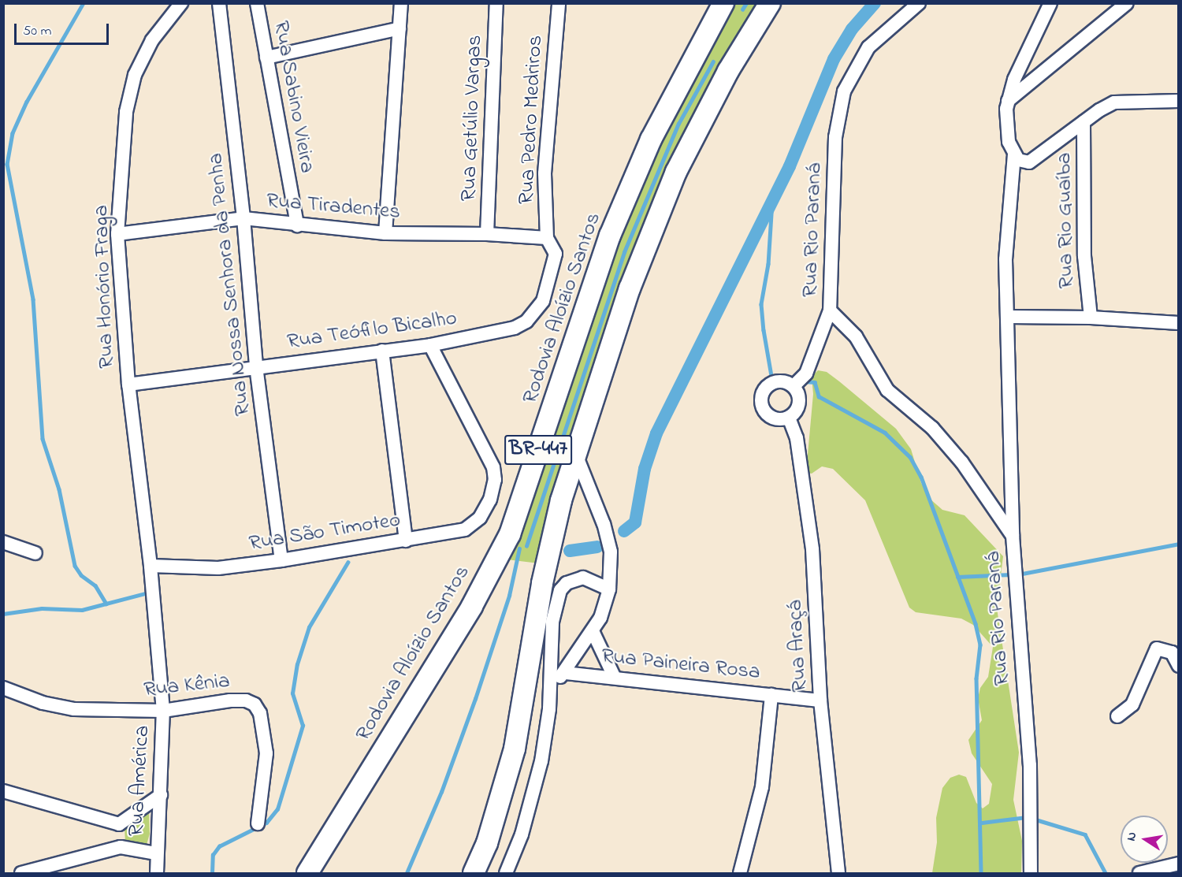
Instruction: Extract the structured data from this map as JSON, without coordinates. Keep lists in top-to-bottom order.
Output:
{
  "streets": {
    "main road": ["Rodovia Aloízio Santos", "BR-447"],
    "street": [
      "Rua Sabino Vieira",
      "Rua Getúlio Vargas",
      "Rua Pedro Medriros",
      "Rua Tiradentes",
      "Rua Rio Guaíba",
      "Rua Rio Paraná",
      "Rua Nossa Senhora da Penha",
      "Rua Honório Fraga",
      "Rua Teófilo Bicalho",
      "Rua São Timoteo",
      "Rua Araçá",
      "Rua Paineira Rosa",
      "Rua Kênia",
      "Rua América"
    ]
  },
  "crossings": [
    ["Rua Sabino Vieira", "Rua Tiradentes"],
    ["Rua Getúlio Vargas", "Rua Tiradentes"],
    ["Rua Pedro Medriros", "Rua Tiradentes"],
    ["Rua Pedro Medriros", "Rua Teófilo Bicalho"],
    ["Rua Tiradentes", "Rua Nossa Senhora da Penha"],
    ["Rua Tiradentes", "Rua Honório Fraga"],
    ["Rua Tiradentes", "Rua Teófilo Bicalho"],
    ["Rua Nossa Senhora da Penha", "Rua Teófilo Bicalho"],
    ["Rua Nossa Senhora da Penha", "Rua São Timoteo"],
    ["Rua Honório Fraga", "Rua Teófilo Bicalho"],
    ["Rua Honório Fraga", "Rua São Timoteo"],
    ["Rua Honório Fraga", "Rua América"],
    ["Rua Teófilo Bicalho", "Rua São Timoteo"],
    ["Rua Araçá", "Rua Paineira Rosa"],
    ["Rua Kênia", "Rua América"]
  ],
  "scale_bar": "50 m",
  "north": "left"
}
